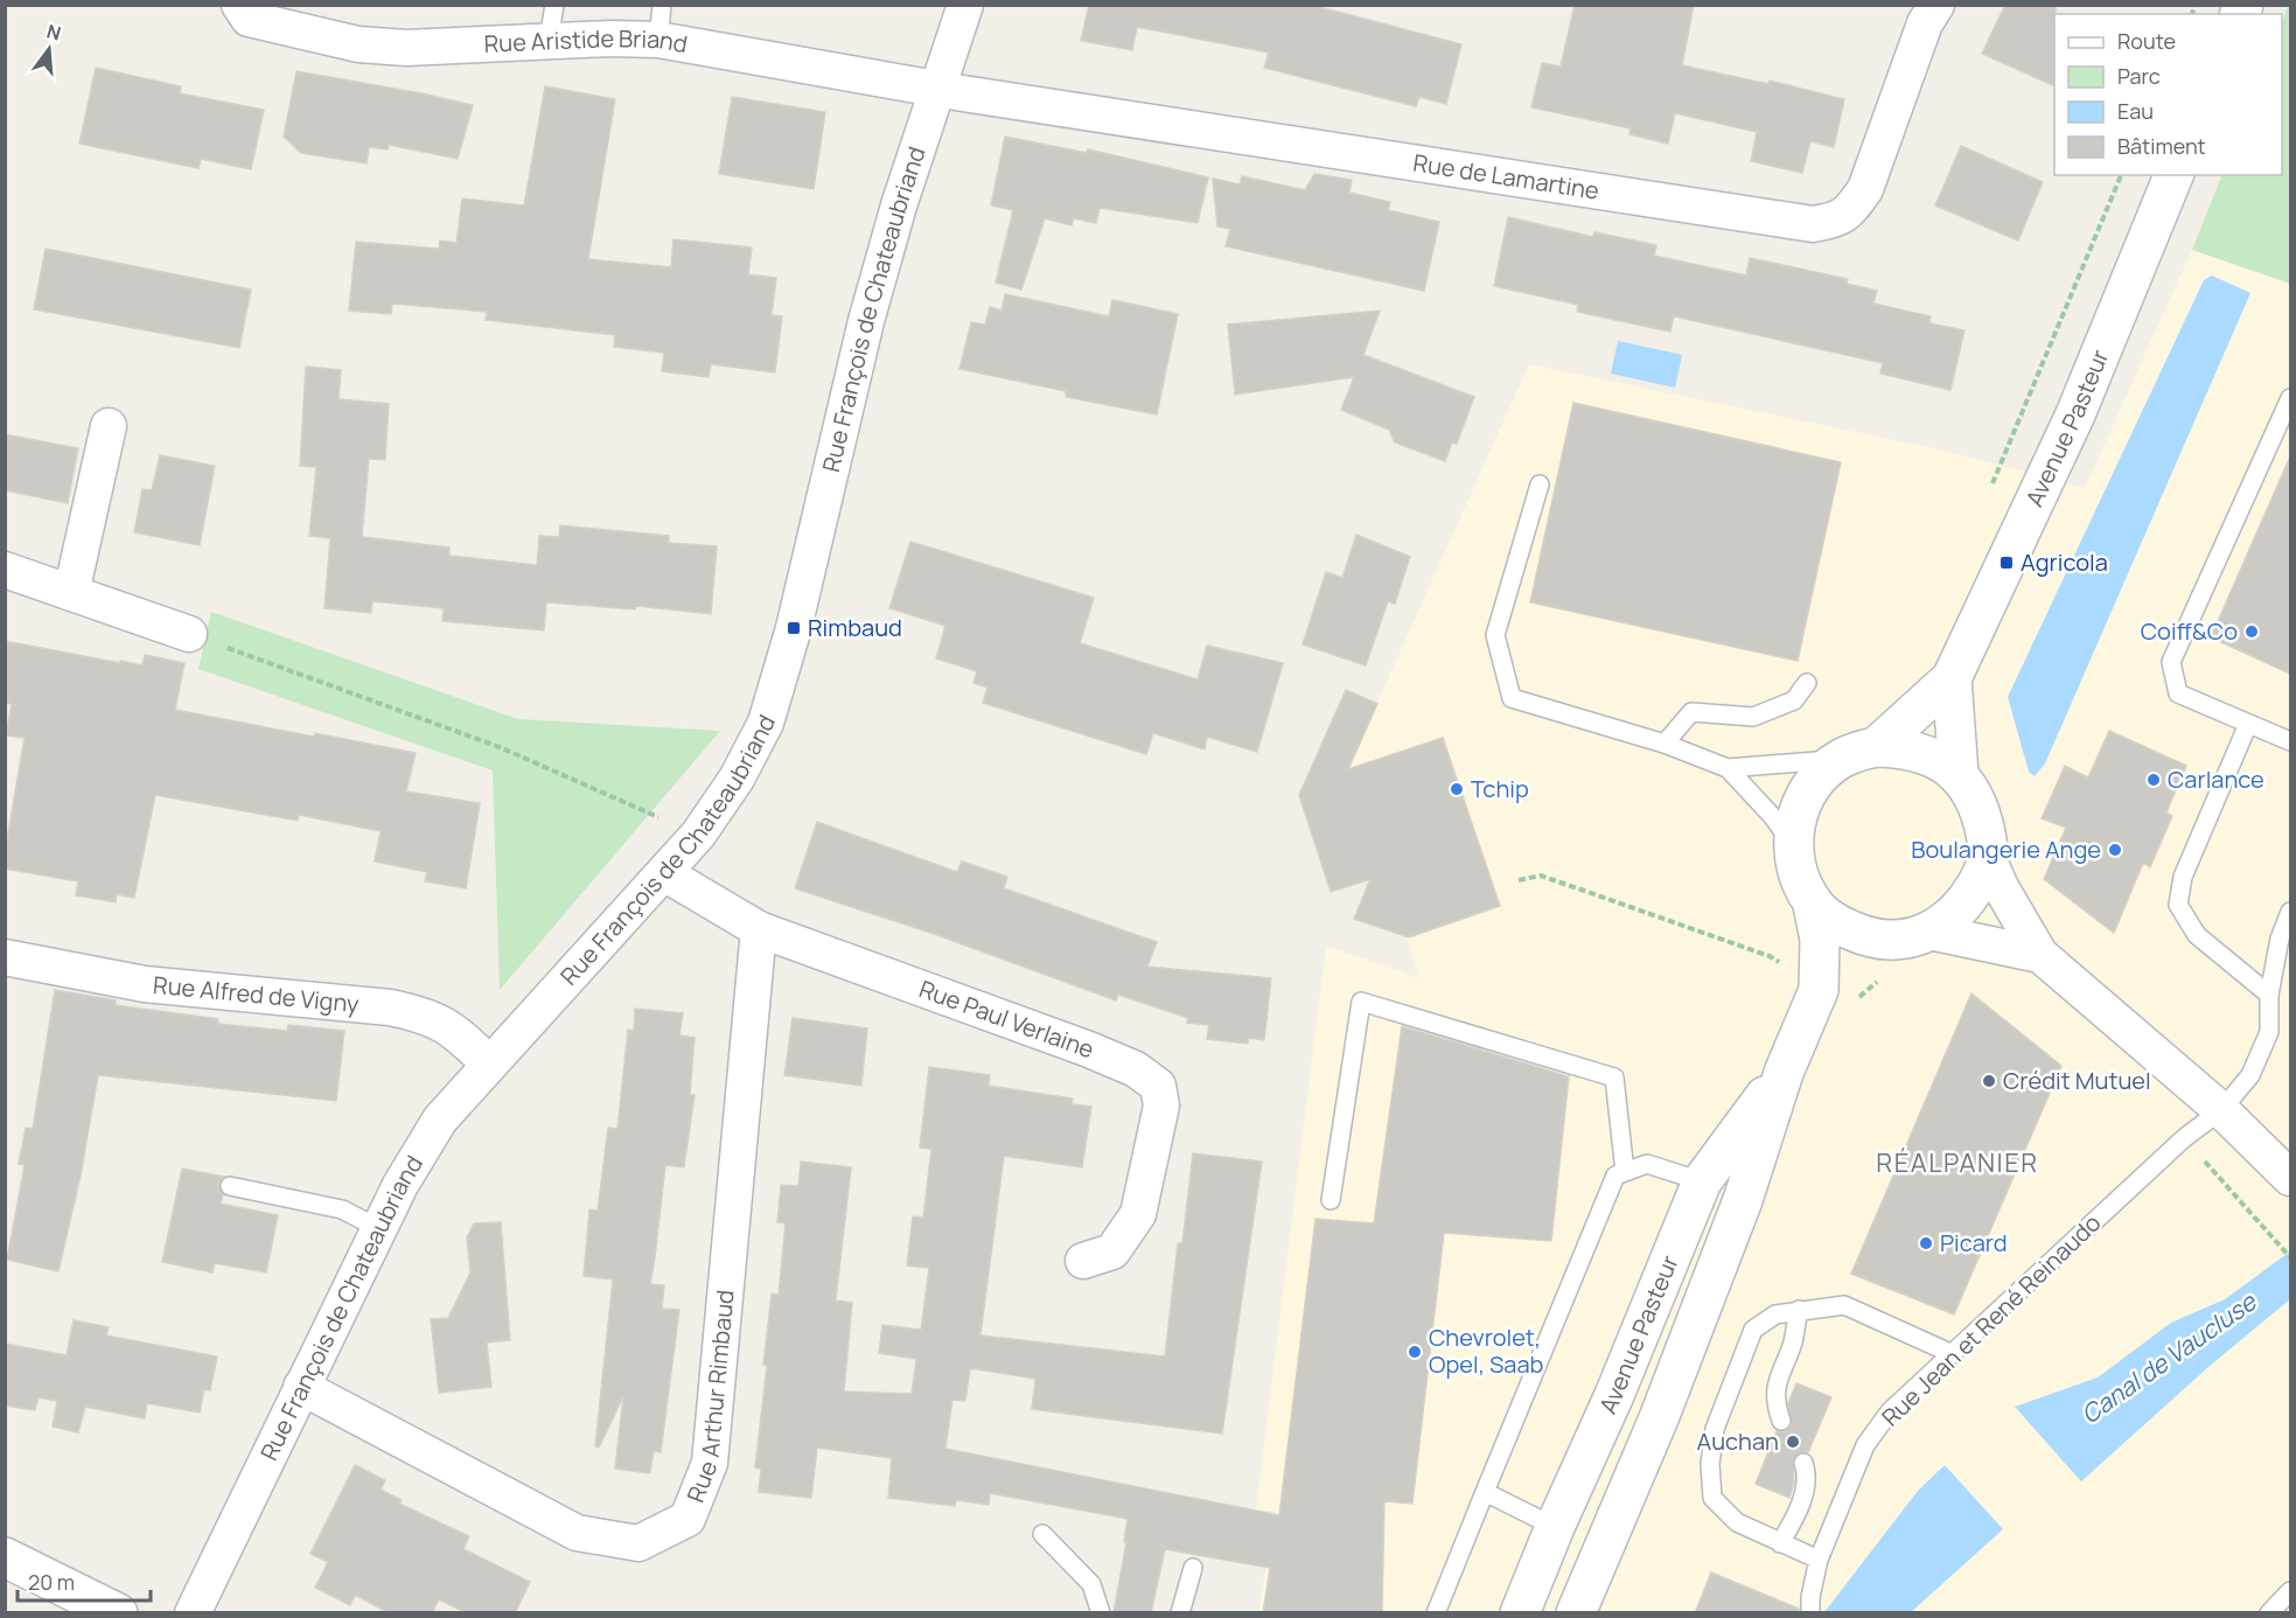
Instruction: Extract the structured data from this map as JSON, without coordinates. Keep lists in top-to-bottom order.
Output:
{
  "streets": {
    "main road": ["Avenue Pasteur"],
    "street": [
      "Rue Aristide Briand",
      "Rue de Lamartine",
      "Rue François de Chateaubriand",
      "Rue Alfred de Vigny",
      "Rue Paul Verlaine",
      "Rue Arthur Rimbaud"
    ],
    "lane": ["Rue Jean et René Reinaudo"]
  },
  "crossings": [
    ["Rue Aristide Briand", "Rue de Lamartine"],
    ["Rue Aristide Briand", "Rue François de Chateaubriand"],
    ["Rue de Lamartine", "Rue François de Chateaubriand"],
    ["Rue François de Chateaubriand", "Rue Alfred de Vigny"],
    ["Rue François de Chateaubriand", "Rue Paul Verlaine"],
    ["Rue François de Chateaubriand", "Rue Arthur Rimbaud"],
    ["Rue Paul Verlaine", "Rue Arthur Rimbaud"]
  ],
  "districts": ["RÉALPANIER"],
  "water": ["Canal de Vaucluse"],
  "places": {
    "transit": ["Agricola", "Rimbaud"],
    "other": [
      "Coiff&Co",
      "Carlance",
      "Tchip",
      "Boulangerie Ange",
      "Crédit Mutuel",
      "Picard",
      "Chevrolet, Opel, Saab",
      "Auchan"
    ]
  },
  "legend": [
    "Route",
    "Parc",
    "Eau",
    "Bâtiment"
  ],
  "scale_bar": "20 m",
  "north": "top"
}
